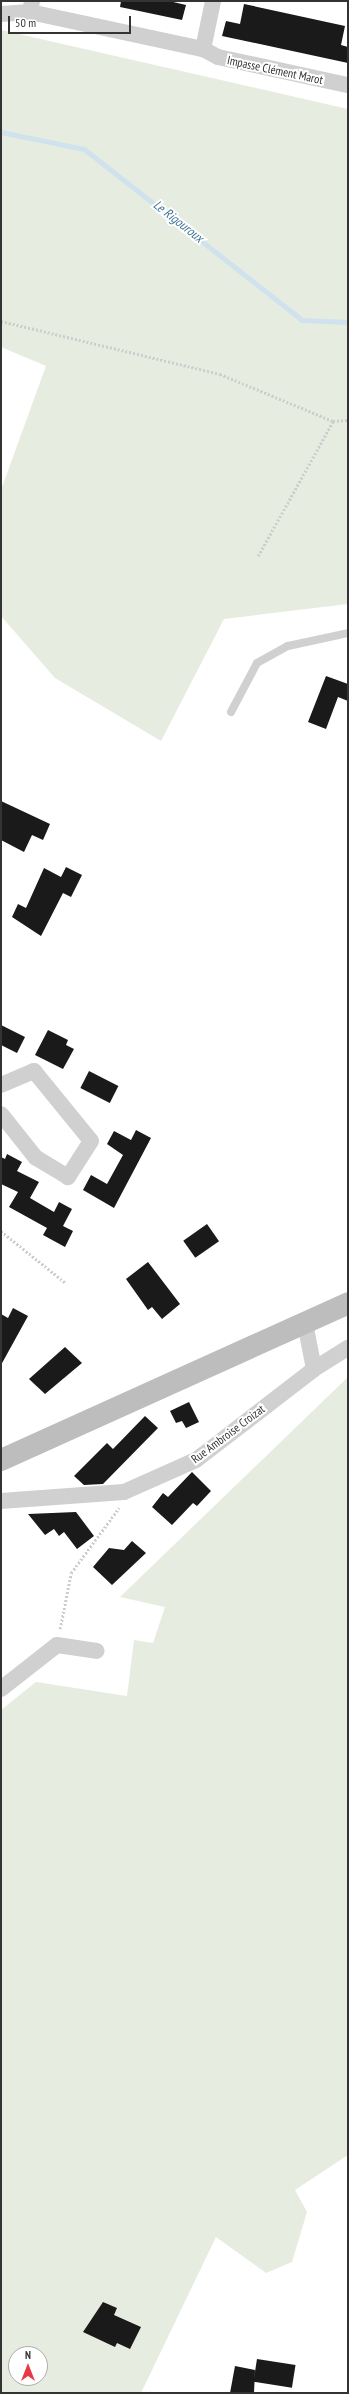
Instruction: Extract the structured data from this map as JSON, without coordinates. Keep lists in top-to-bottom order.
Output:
{
  "streets": {
    "street": ["Impasse Clément Marot", "Rue Ambroise Croizat"]
  },
  "water": ["Le Rigouroux"],
  "scale_bar": "50 m",
  "north": "top"
}
